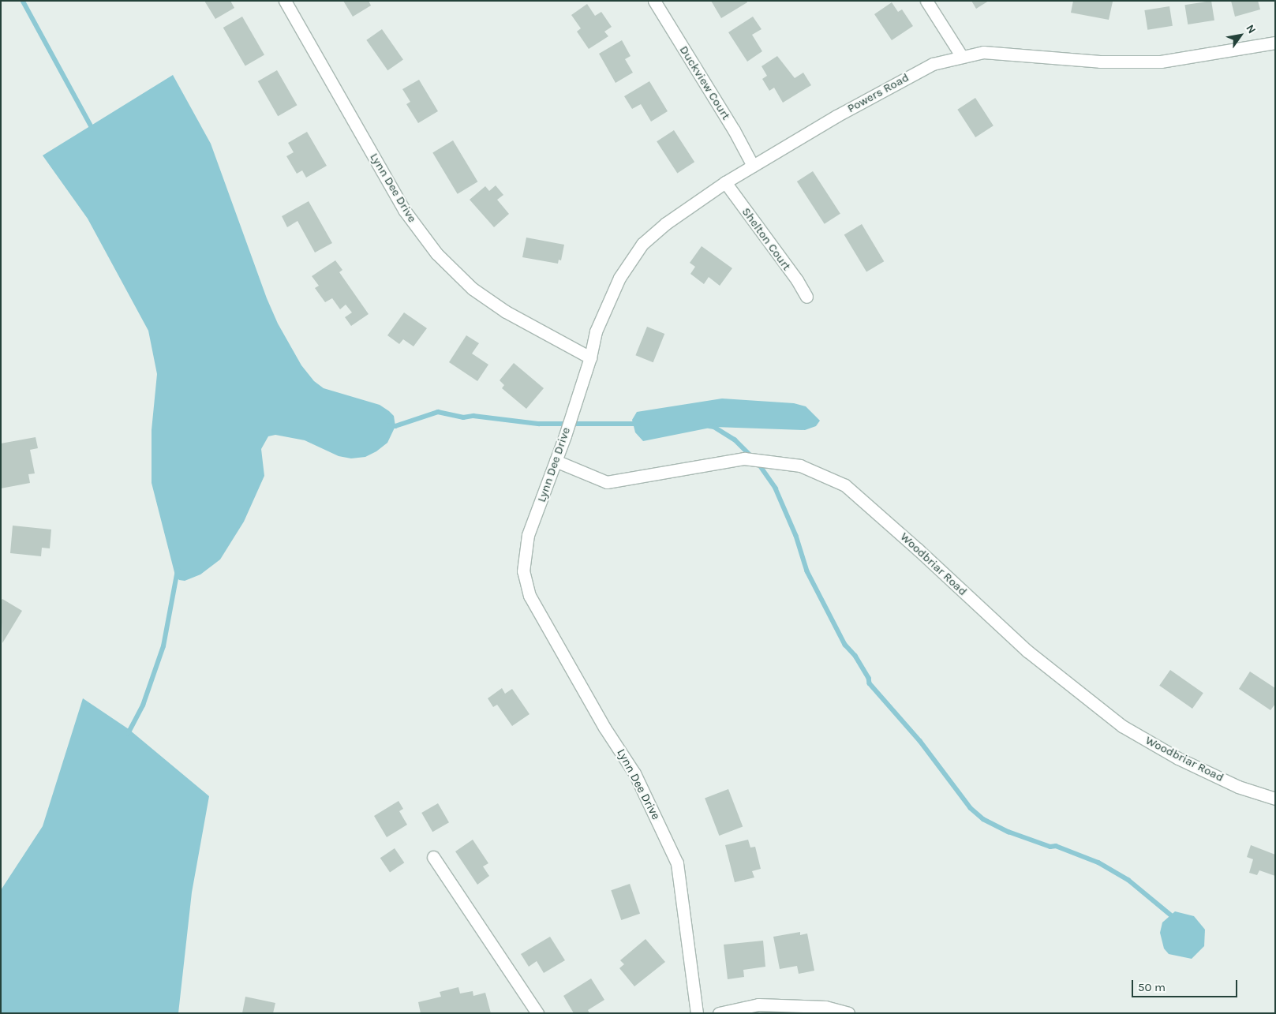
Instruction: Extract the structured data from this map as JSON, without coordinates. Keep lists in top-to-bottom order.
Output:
{
  "streets": {
    "street": [
      "Duckview Court",
      "Powers Road",
      "Lynn Dee Drive",
      "Shelton Court",
      "Woodbriar Road"
    ]
  },
  "crossings": [
    ["Duckview Court", "Powers Road"],
    ["Powers Road", "Lynn Dee Drive"],
    ["Powers Road", "Shelton Court"],
    ["Lynn Dee Drive", "Woodbriar Road"]
  ],
  "scale_bar": "50 m",
  "north": "top right"
}
